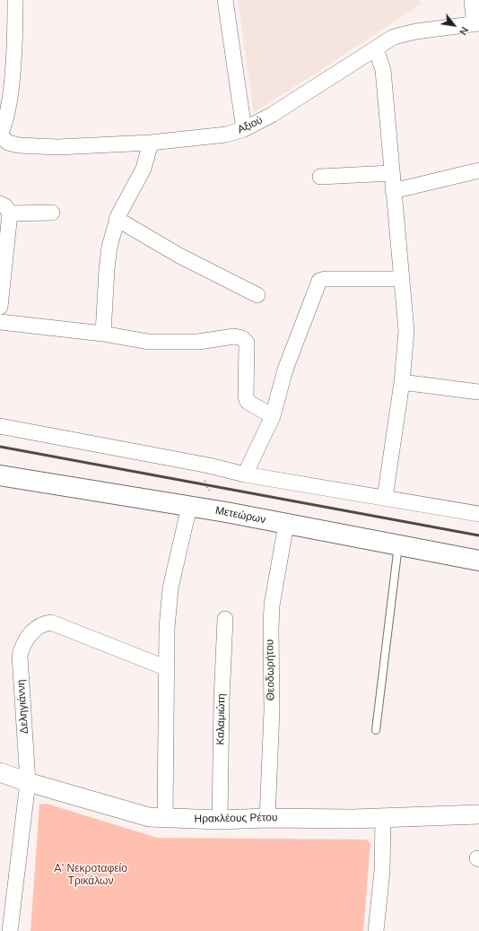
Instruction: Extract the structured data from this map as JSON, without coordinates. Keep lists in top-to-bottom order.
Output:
{
  "streets": {
    "main road": ["Μετεώρων"],
    "street": [
      "Αξιού",
      "Θεοδωρήτου",
      "Δεληγιάννη",
      "Καλαμιώτη",
      "Ηρακλέους Ρέτου"
    ]
  },
  "crossings": [
    ["Μετεώρων", "Θεοδωρήτου"],
    ["Θεοδωρήτου", "Ηρακλέους Ρέτου"],
    ["Δεληγιάννη", "Ηρακλέους Ρέτου"],
    ["Καλαμιώτη", "Ηρακλέους Ρέτου"]
  ],
  "parks": ["A' Νεκροταφείο Τρικάλων"],
  "north": "bottom right"
}
